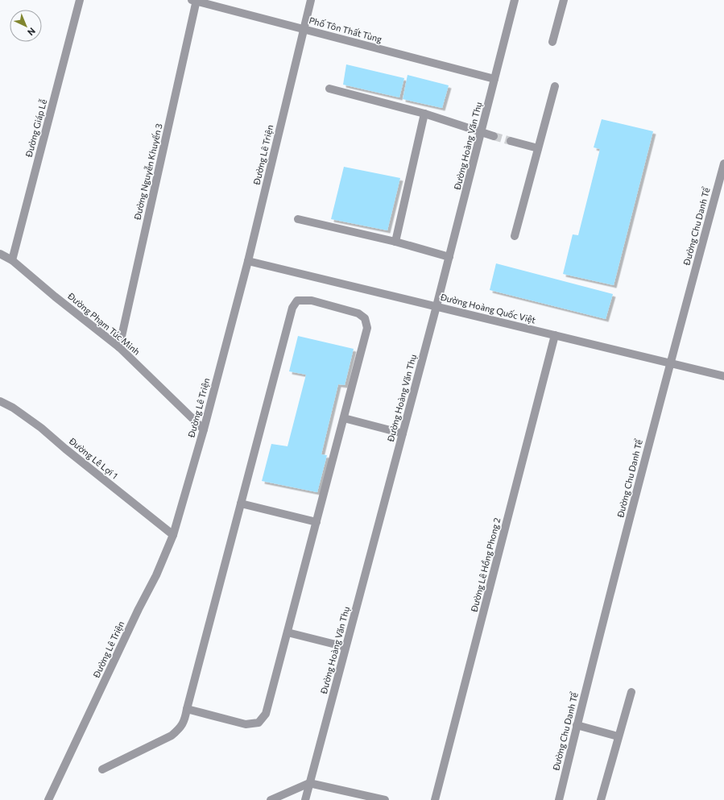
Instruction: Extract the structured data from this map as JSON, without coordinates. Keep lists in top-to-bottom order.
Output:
{
  "streets": {
    "street": [
      "Phố Tôn Thất Tùng",
      "Đường Giáp Lễ",
      "Đường Hoàng Văn Thụ",
      "Đường Lê Triện",
      "Đường Nguyễn Khuyến 3",
      "Đường Chu Danh Tể",
      "Đường Hoàng Quốc Việt",
      "Đường Phạm Túc Minh",
      "Đường Lê Lợi 1",
      "Đường Lê Hồng Phong 2"
    ]
  },
  "crossings": [
    ["Phố Tôn Thất Tùng", "Đường Hoàng Văn Thụ"],
    ["Phố Tôn Thất Tùng", "Đường Lê Triện"],
    ["Phố Tôn Thất Tùng", "Đường Nguyễn Khuyến 3"],
    ["Đường Giáp Lễ", "Đường Phạm Túc Minh"],
    ["Đường Hoàng Văn Thụ", "Đường Hoàng Quốc Việt"],
    ["Đường Lê Triện", "Đường Hoàng Quốc Việt"],
    ["Đường Lê Triện", "Đường Phạm Túc Minh"],
    ["Đường Lê Triện", "Đường Lê Lợi 1"],
    ["Đường Nguyễn Khuyến 3", "Đường Phạm Túc Minh"],
    ["Đường Chu Danh Tể", "Đường Hoàng Quốc Việt"],
    ["Đường Hoàng Quốc Việt", "Đường Lê Hồng Phong 2"]
  ],
  "north": "bottom right"
}
